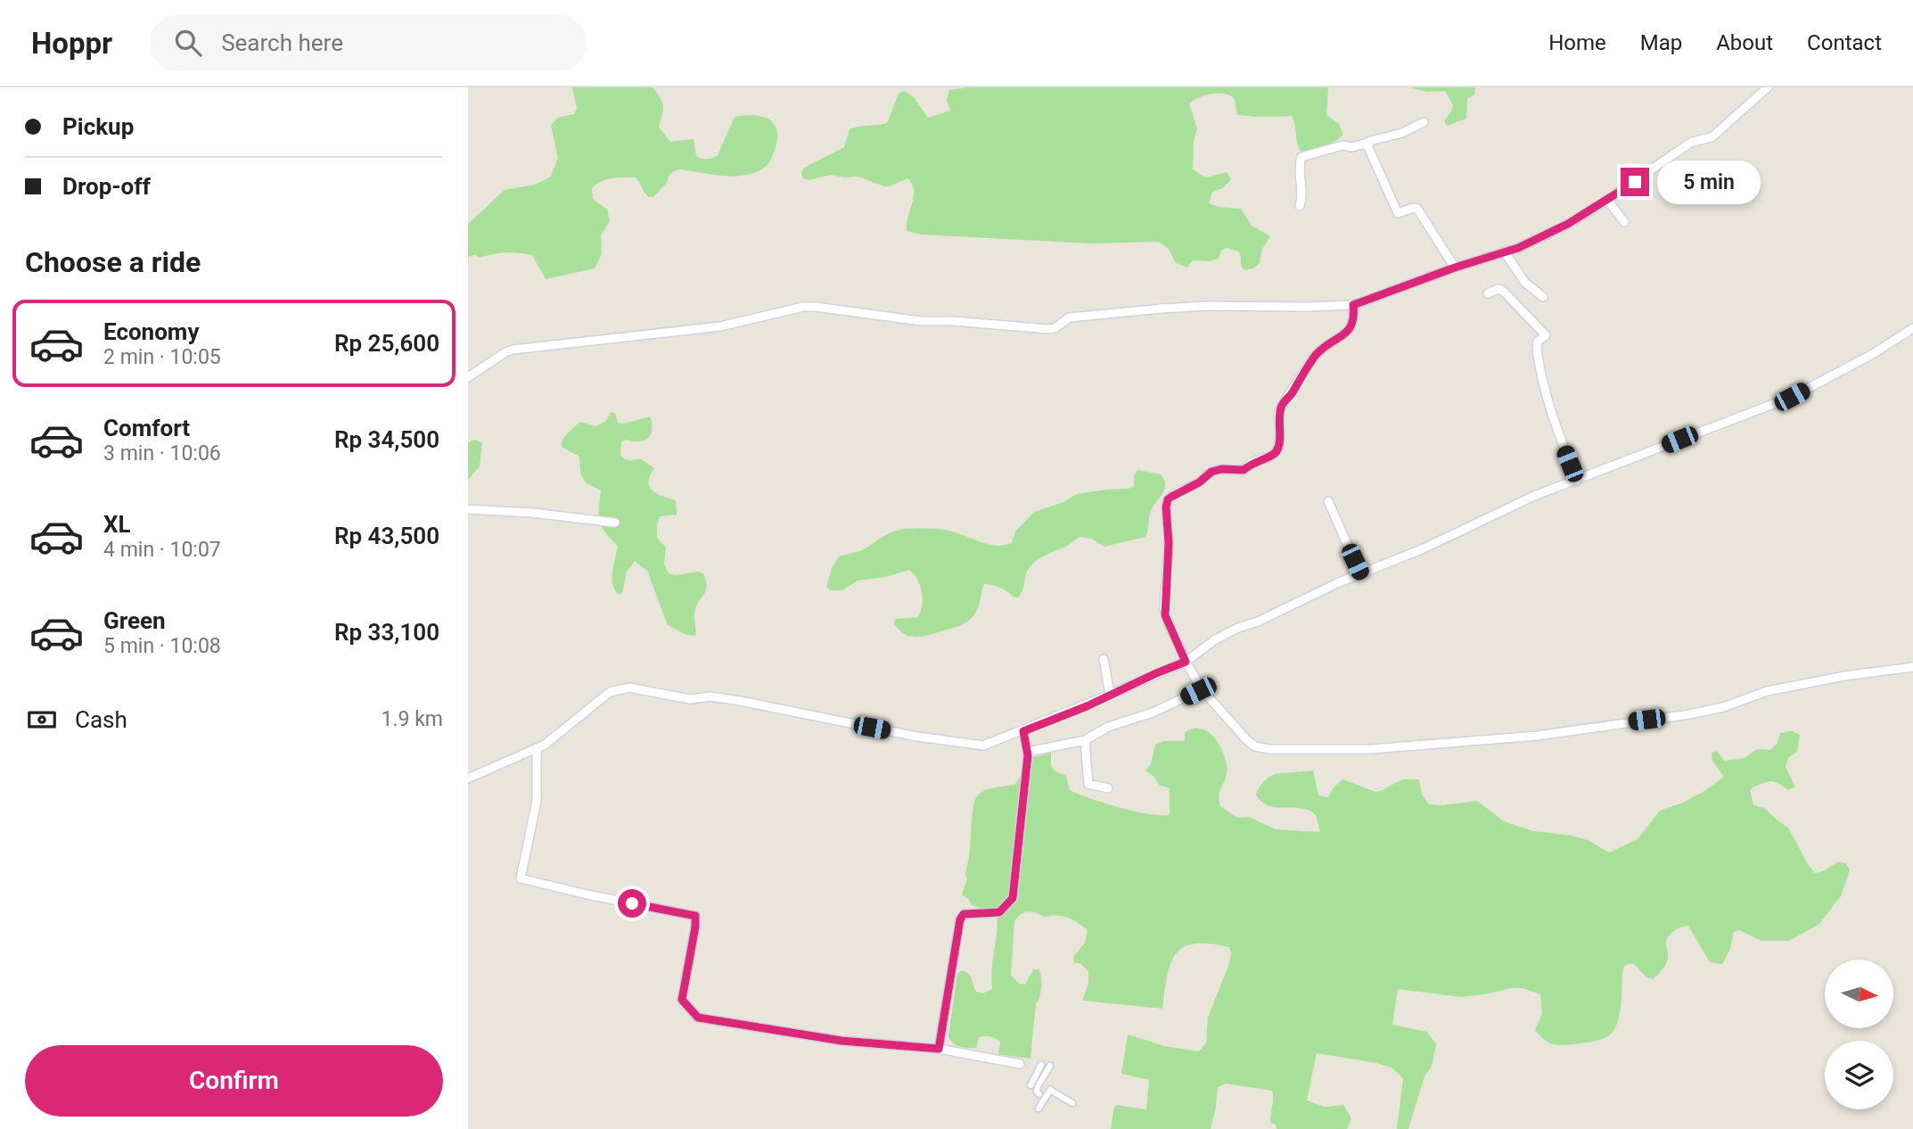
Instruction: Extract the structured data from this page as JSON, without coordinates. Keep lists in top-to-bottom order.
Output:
{
  "north": "right",
  "page": {
    "header": "Hoppr",
    "search": "Search here",
    "nav": [
      "Home",
      "Map",
      "About",
      "Contact"
    ],
    "banner": ["Pickup", "Drop-off"],
    "bubble": "5 min",
    "heading": "Choose a ride",
    "list": [
      {
        "name": "Economy",
        "note": "2 min · 10:05",
        "value": "Rp 25,600"
      },
      {
        "name": "Comfort",
        "note": "3 min · 10:06",
        "value": "Rp 34,500"
      },
      {
        "name": "XL",
        "note": "4 min · 10:07",
        "value": "Rp 43,500"
      },
      {
        "name": "Green",
        "note": "5 min · 10:08",
        "value": "Rp 33,100"
      }
    ],
    "pay": ["Cash", "1.9 km"],
    "buttons": "Confirm"
  }
}
